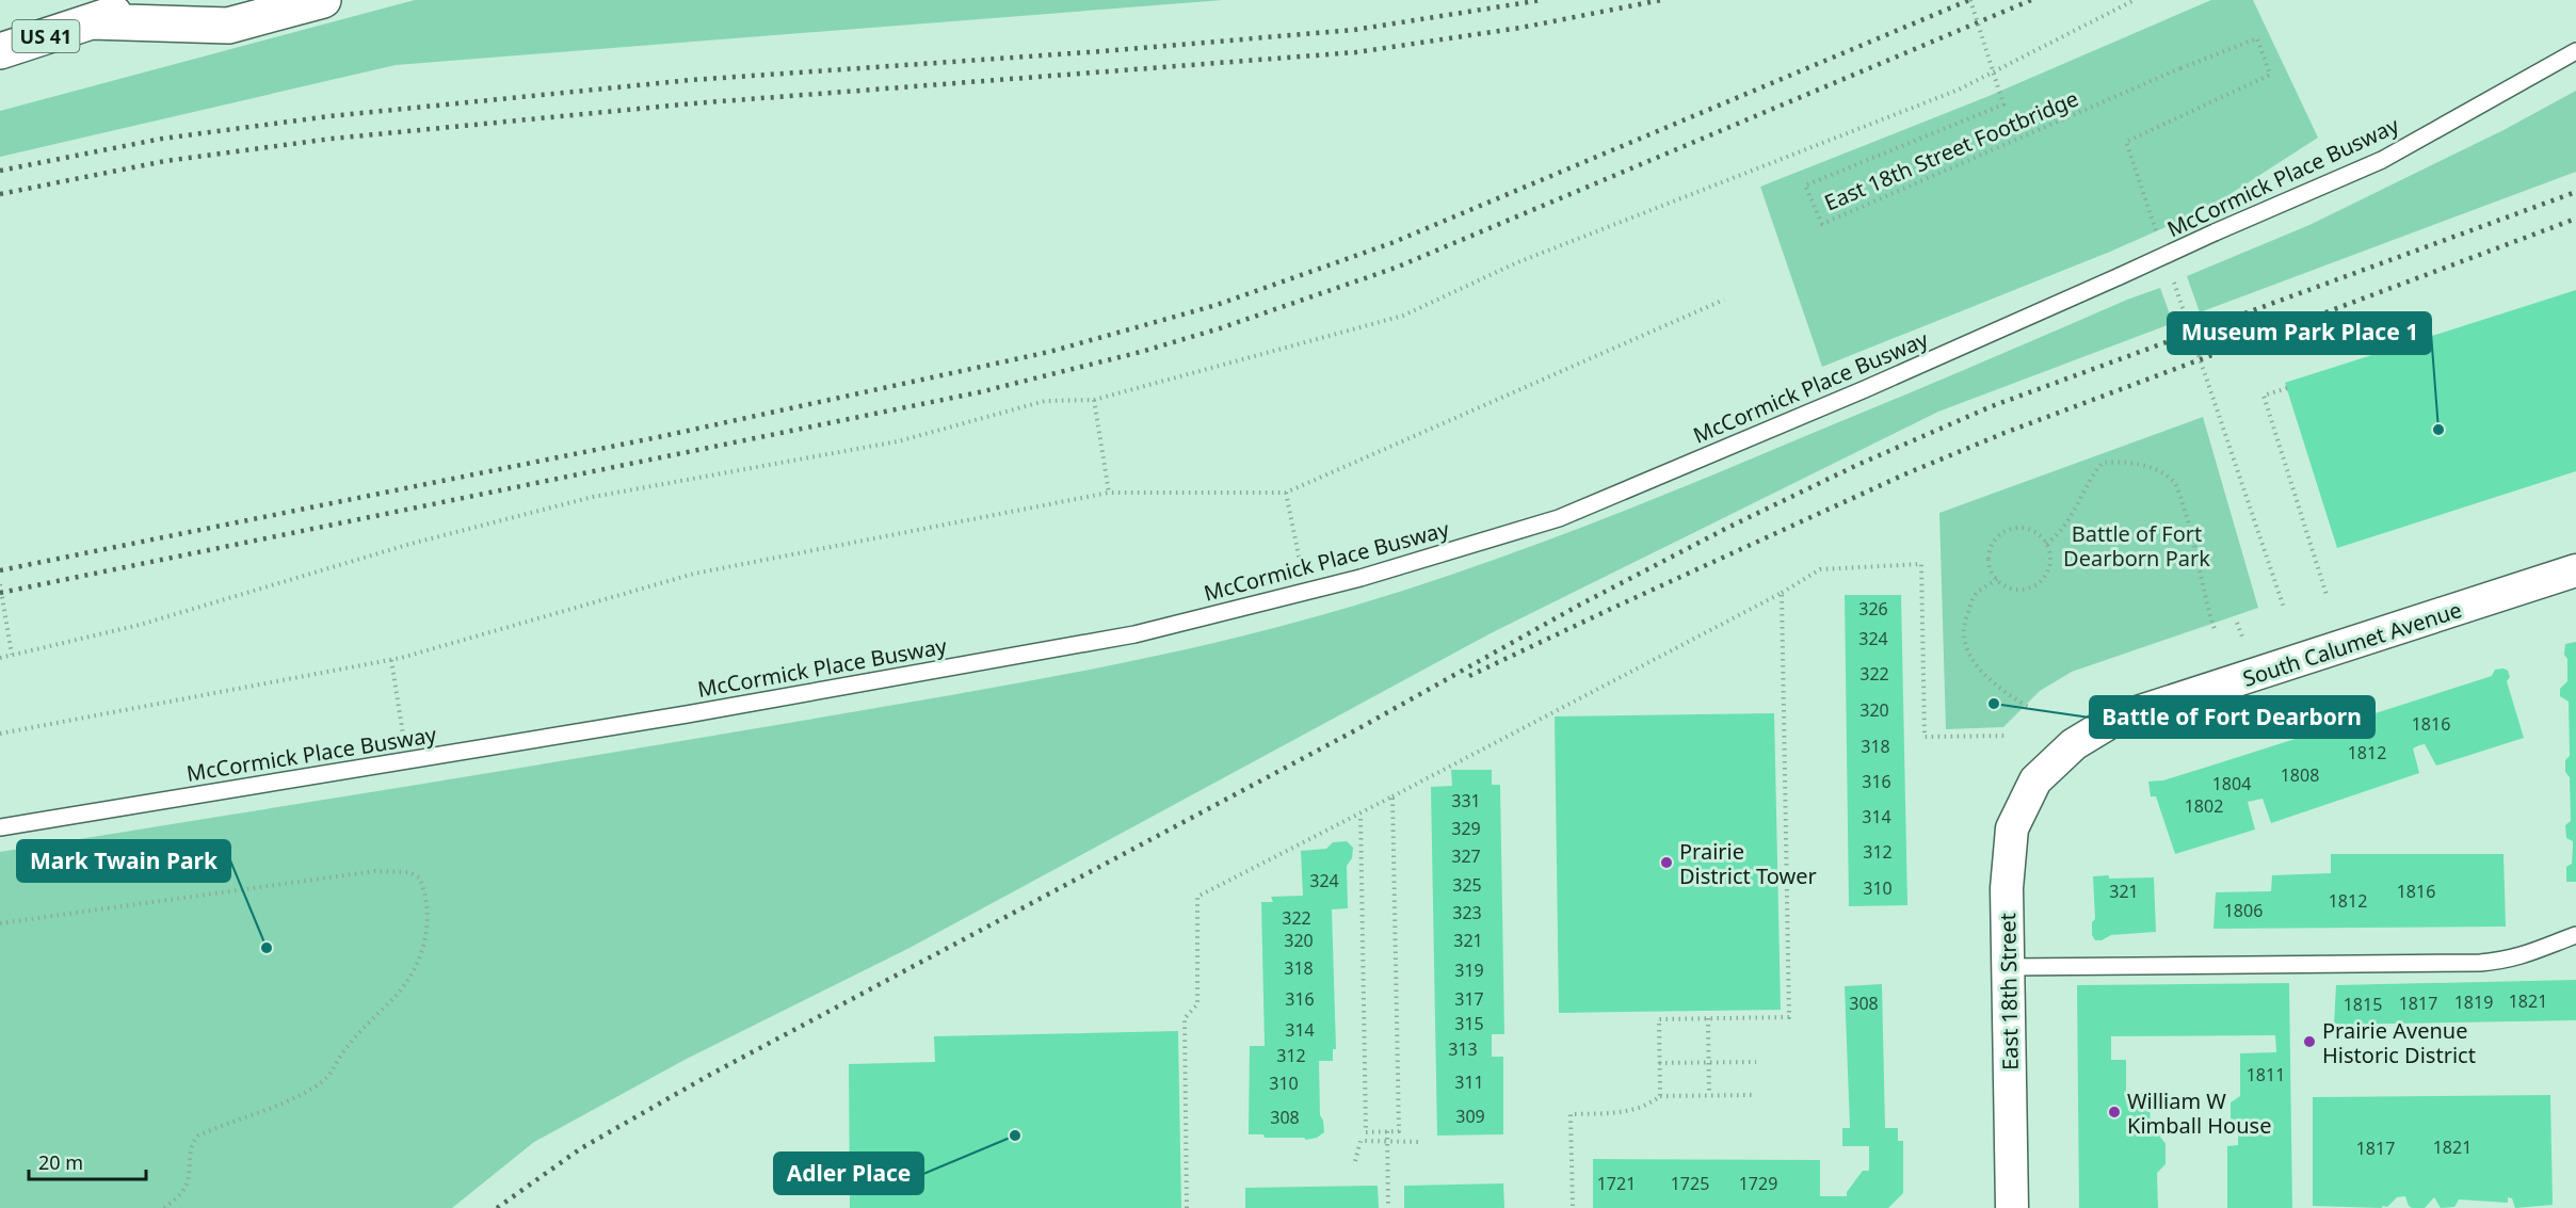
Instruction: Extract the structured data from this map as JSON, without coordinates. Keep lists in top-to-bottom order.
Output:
{
  "streets": {
    "highway": ["US 41"],
    "street": ["South Calumet Avenue", "East 18th Street"],
    "lane": ["McCormick Place Busway"],
    "path": ["East 18th Street Footbridge"]
  },
  "crossings": [
    ["South Calumet Avenue", "East 18th Street"]
  ],
  "parks": ["Battle of Fort Dearborn Park"],
  "places": [
    "Museum Park Place 1",
    "Battle of Fort Dearborn",
    "Prairie District Tower",
    "Mark Twain Park",
    "Prairie Avenue Historic District",
    "William W Kimball House",
    "Adler Place"
  ],
  "house_numbers": [
    "326",
    "324",
    "322",
    "320",
    "1816",
    "318",
    "1812",
    "1808",
    "316",
    "1804",
    "331",
    "1802",
    "314",
    "329",
    "312",
    "327",
    "324",
    "325",
    "310",
    "321",
    "1816",
    "1812",
    "1806",
    "323",
    "322",
    "320",
    "321",
    "318",
    "319",
    "316",
    "317",
    "1821",
    "1819",
    "308",
    "1817",
    "1815",
    "315",
    "314",
    "313",
    "312",
    "1811",
    "311",
    "310",
    "309",
    "308",
    "1821",
    "1817",
    "1721",
    "1725",
    "1729"
  ],
  "scale_bar": "20 m"
}
